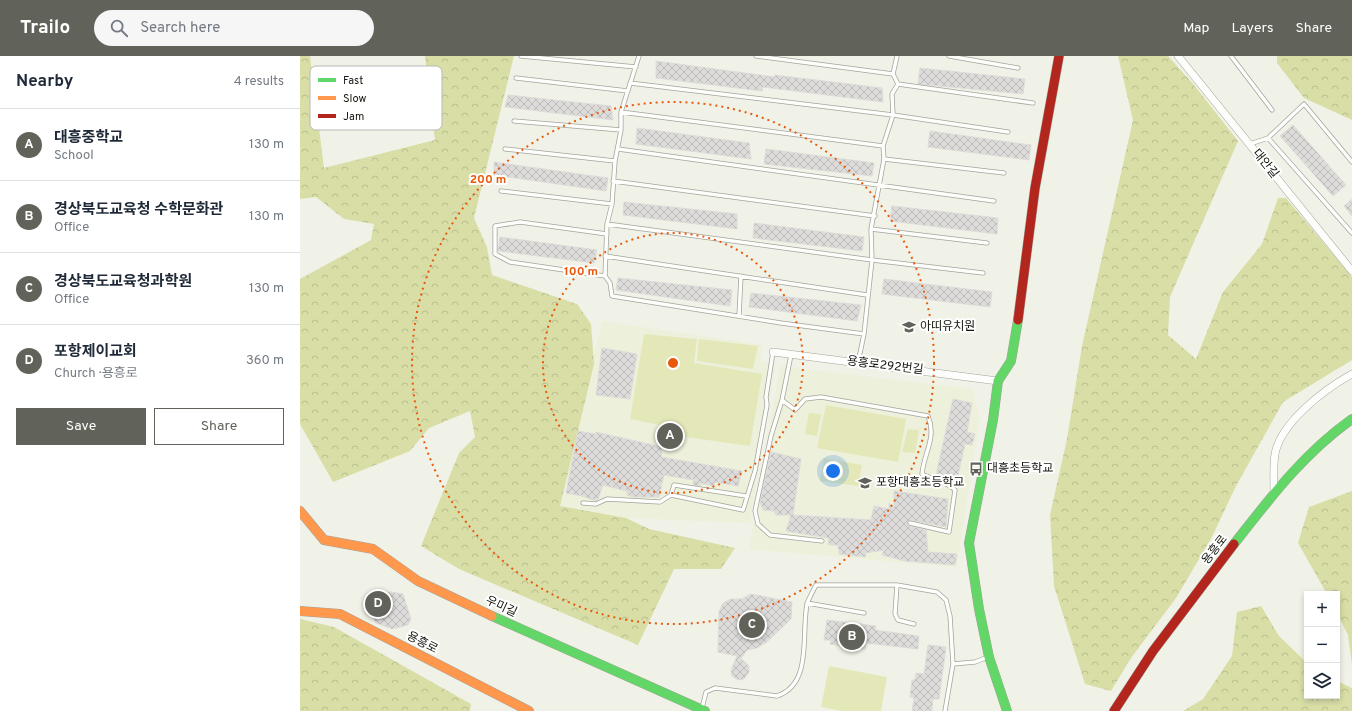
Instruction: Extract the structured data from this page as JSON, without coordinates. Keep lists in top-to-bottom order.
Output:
{
  "streets": {
    "street": [
      "대안길",
      "용흥로292번길",
      "용흥로",
      "우미길"
    ]
  },
  "places": {
    "school or university": ["아띠유치원", "포항대흥초등학교"],
    "bus stop": ["대흥초등학교"]
  },
  "legend": ["Fast", "Slow", "Jam"],
  "page": {
    "header": "Trailo",
    "search": "Search here",
    "nav": ["Map", "Layers", "Share"],
    "heading": ["Nearby", "4 results"],
    "list": [
      {
        "mark": "A",
        "name": "대흥중학교",
        "note": "School",
        "value": "130 m"
      },
      {
        "mark": "B",
        "name": "경상북도교육청 수학문화관",
        "note": "Office",
        "value": "130 m"
      },
      {
        "mark": "C",
        "name": "경상북도교육청과학원",
        "note": "Office",
        "value": "130 m"
      },
      {
        "mark": "D",
        "name": "포항제이교회",
        "note": "Church · 용흥로",
        "value": "360 m"
      }
    ],
    "buttons": ["Save", "Share"],
    "pins": [
      "A",
      "D",
      "C",
      "B"
    ],
    "map_buttons": ["+", "−"]
  },
  "rings": ["200 m", "100 m"]
}
